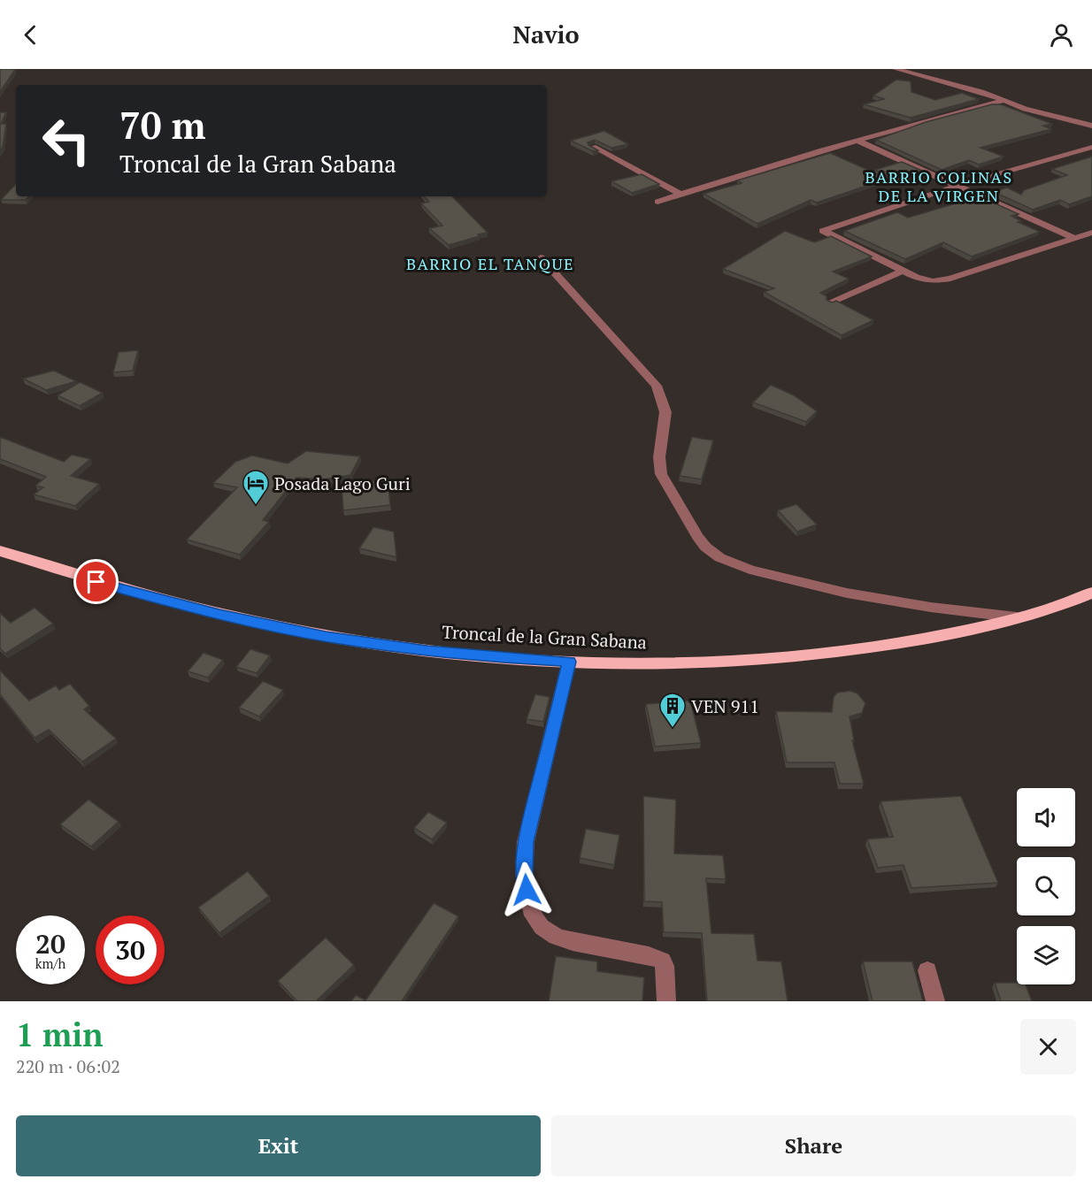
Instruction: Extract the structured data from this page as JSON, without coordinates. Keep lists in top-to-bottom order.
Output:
{
  "streets": {
    "highway": ["Troncal de la Gran Sabana"]
  },
  "districts": ["BARRIO COLINAS DE LA VIRGEN", "BARRIO EL TANQUE"],
  "places": {
    "hotel": ["Posada Lago Guri"],
    "building": ["VEN 911"]
  },
  "page": {
    "header": "Navio",
    "turn": ["70 m", "Troncal de la Gran Sabana"],
    "speed": "20 km/h",
    "limit": "30",
    "heading": ["1 min", "220 m · 06:02"],
    "buttons": ["Exit", "Share"]
  }
}
